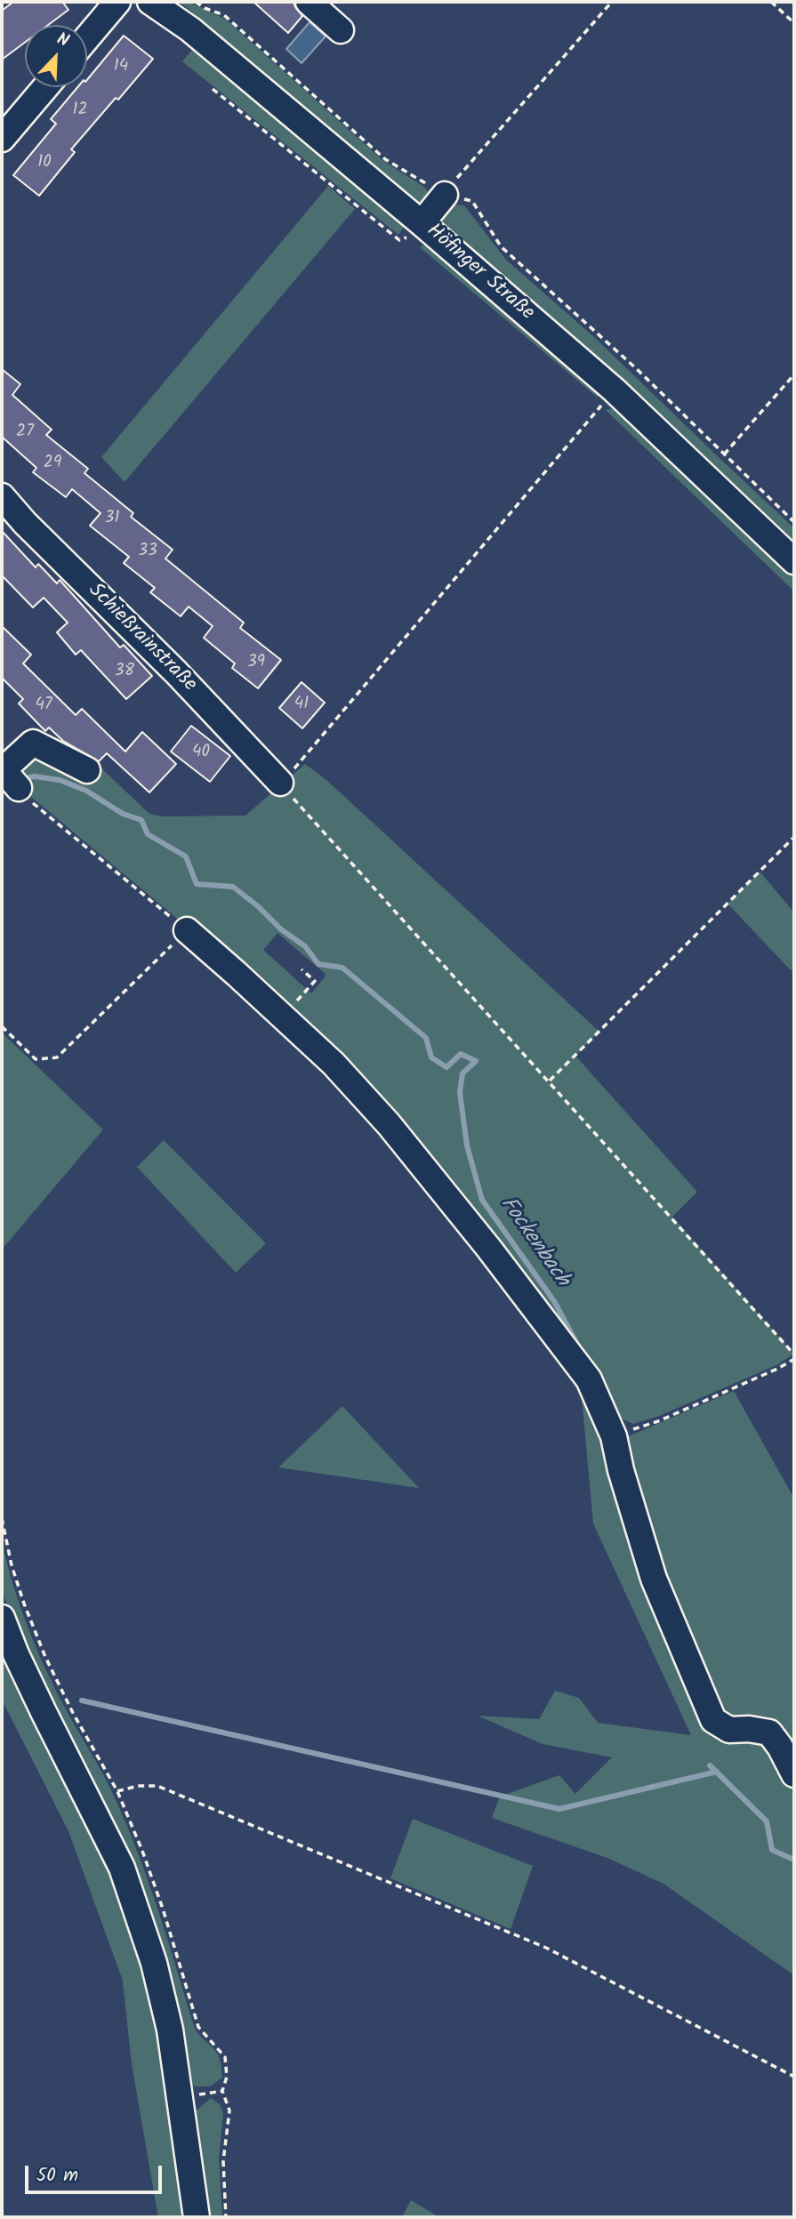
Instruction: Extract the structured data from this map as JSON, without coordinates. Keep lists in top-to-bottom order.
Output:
{
  "streets": {
    "street": ["Höfinger Straße", "Schießrainstraße"]
  },
  "water": ["Fockenbach"],
  "house_numbers": [
    "14",
    "12",
    "10",
    "27",
    "29",
    "31",
    "33",
    "39",
    "38",
    "41",
    "47",
    "40"
  ],
  "scale_bar": "50 m",
  "north": "top right"
}
